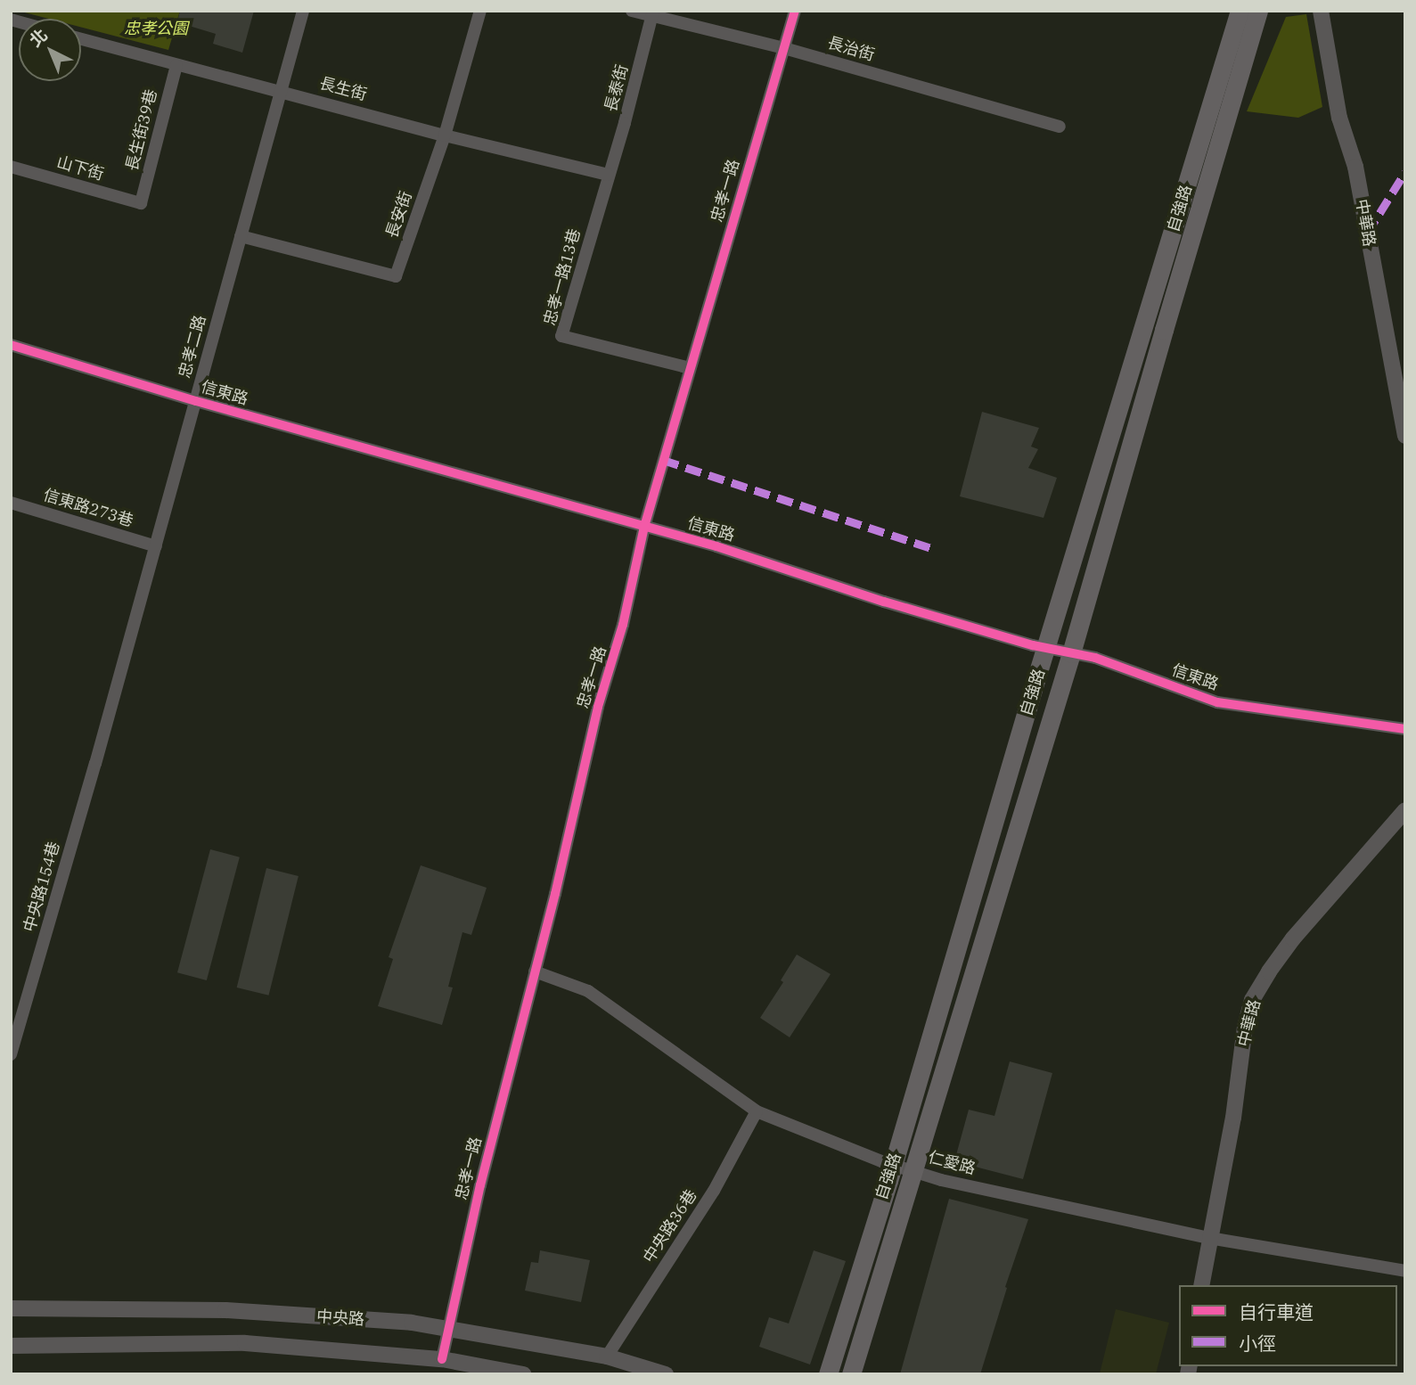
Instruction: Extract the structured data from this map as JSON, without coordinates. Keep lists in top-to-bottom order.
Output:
{
  "streets": {
    "main road": ["自強路"],
    "street": [
      "長治街",
      "長泰街",
      "長生街",
      "長生街39巷",
      "山下街",
      "忠孝一路",
      "長安街",
      "中華路",
      "忠孝一路13巷",
      "忠孝二路",
      "信東路",
      "信東路273巷",
      "中央路154巷",
      "仁愛路",
      "中央路36巷",
      "中央路"
    ]
  },
  "crossings": [
    ["長治街", "長泰街"],
    ["長治街", "忠孝一路"],
    ["長泰街", "長生街"],
    ["長泰街", "忠孝一路13巷"],
    ["長生街", "長生街39巷"],
    ["長生街", "長安街"],
    ["長生街", "忠孝一路13巷"],
    ["長生街", "忠孝二路"],
    ["長生街39巷", "山下街"],
    ["忠孝一路", "忠孝一路13巷"],
    ["忠孝一路", "信東路"],
    ["忠孝一路", "仁愛路"],
    ["忠孝一路", "中央路"],
    ["自強路", "信東路"],
    ["自強路", "仁愛路"],
    ["長安街", "忠孝二路"],
    ["中華路", "仁愛路"],
    ["忠孝二路", "信東路"],
    ["忠孝二路", "信東路273巷"],
    ["忠孝二路", "中央路154巷"],
    ["仁愛路", "中央路36巷"],
    ["中央路36巷", "中央路"]
  ],
  "parks": ["忠孝公園"],
  "legend": ["自行車道", "小徑"],
  "north": "top left"
}
